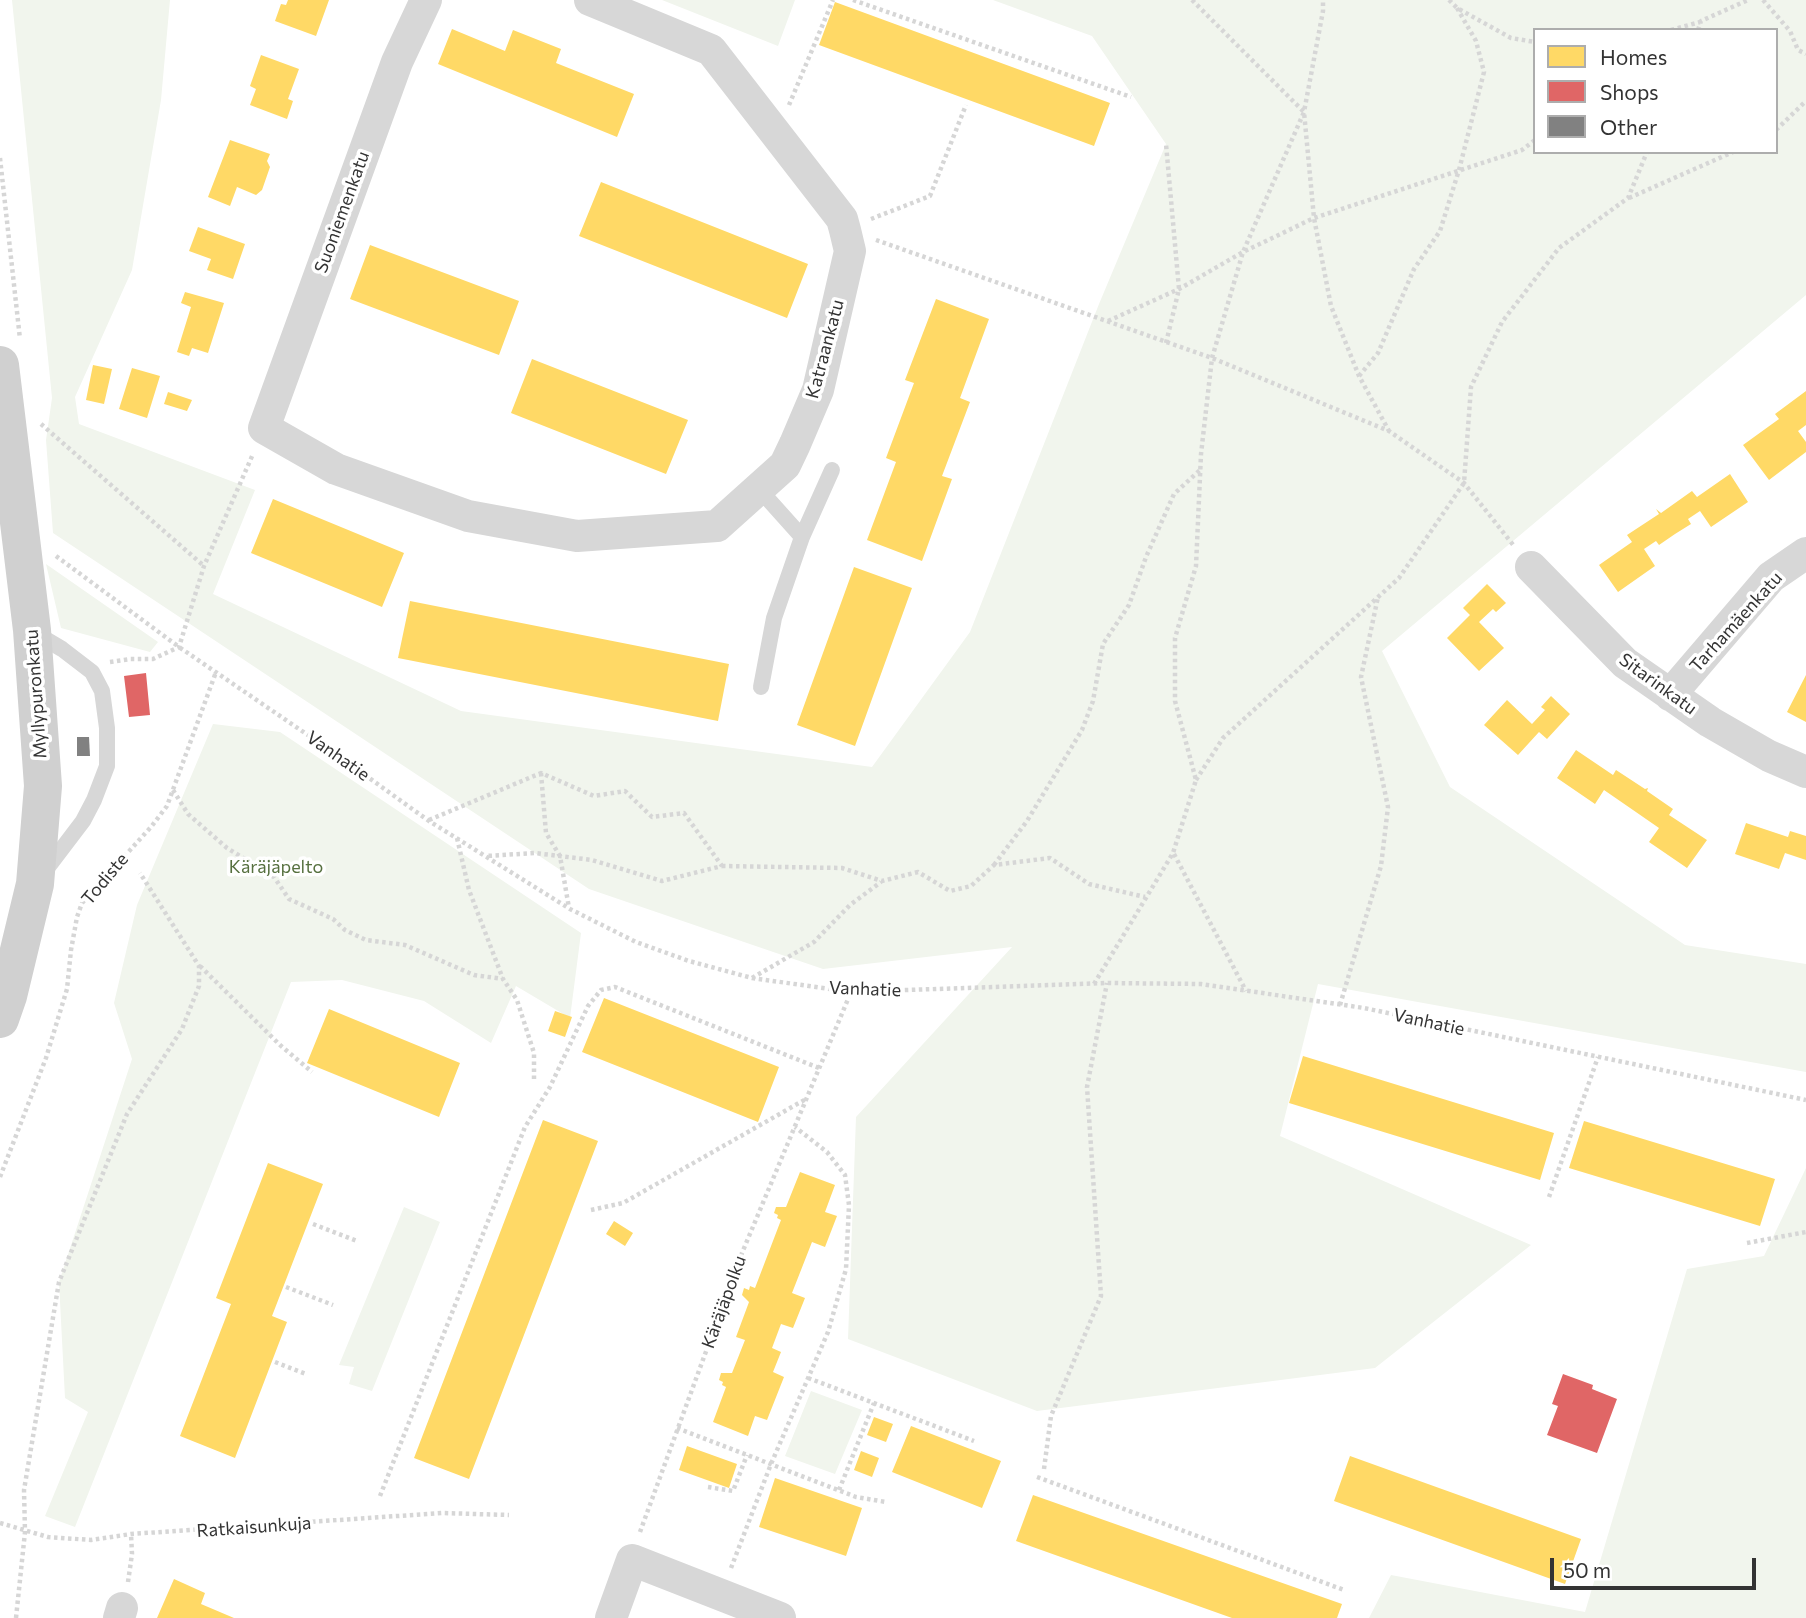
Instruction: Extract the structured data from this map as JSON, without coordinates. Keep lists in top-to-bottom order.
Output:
{
  "streets": {
    "main road": ["Myllypuronkatu"],
    "street": [
      "Suoniemenkatu",
      "Katraankatu",
      "Tarhamäenkatu",
      "Sitarinkatu"
    ],
    "path": [
      "Vanhatie",
      "Todiste",
      "Käräjäpolku",
      "Ratkaisunkuja"
    ]
  },
  "crossings": [
    ["Suoniemenkatu", "Katraankatu"],
    ["Tarhamäenkatu", "Sitarinkatu"],
    ["Vanhatie", "Todiste"],
    ["Vanhatie", "Käräjäpolku"]
  ],
  "parks": ["Käräjäpelto"],
  "legend": ["Homes", "Shops", "Other"],
  "scale_bar": "50 m"
}
